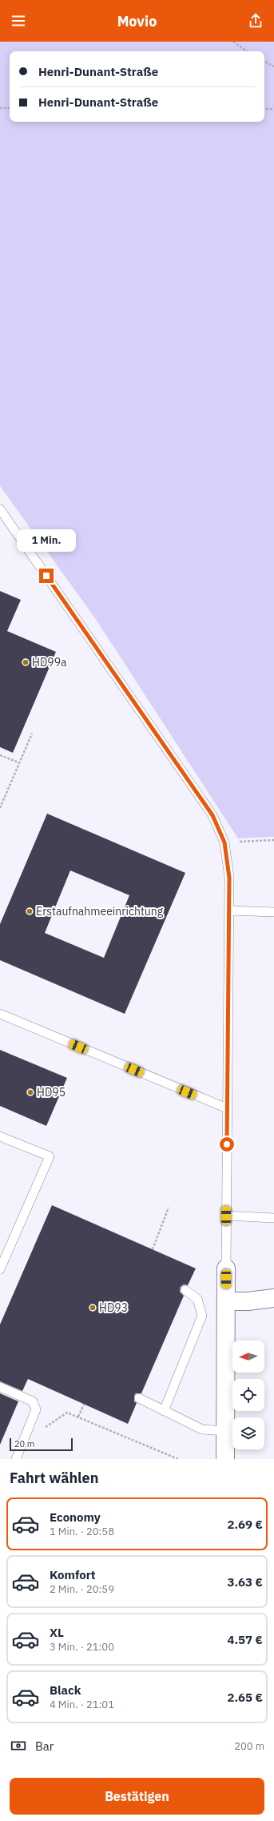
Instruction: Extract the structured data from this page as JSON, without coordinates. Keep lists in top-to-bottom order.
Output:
{
  "places": [
    "HD99a",
    "Erstaufnahmeeinrichtung",
    "HD95",
    "HD93"
  ],
  "scale_bar": "20 m",
  "north": "left",
  "page": {
    "header": "Movio",
    "banner": ["Henri-Dunant-Straße", "Henri-Dunant-Straße"],
    "bubble": "1 Min.",
    "scale": "20 m",
    "heading": "Fahrt wählen",
    "list": [
      {
        "name": "Economy",
        "note": "1 Min. · 20:58",
        "value": "2.69 €"
      },
      {
        "name": "Komfort",
        "note": "2 Min. · 20:59",
        "value": "3.63 €"
      },
      {
        "name": "XL",
        "note": "3 Min. · 21:00",
        "value": "4.57 €"
      },
      {
        "name": "Black",
        "note": "4 Min. · 21:01",
        "value": "2.65 €"
      }
    ],
    "pay": ["Bar", "200 m"],
    "buttons": "Bestätigen"
  }
}
